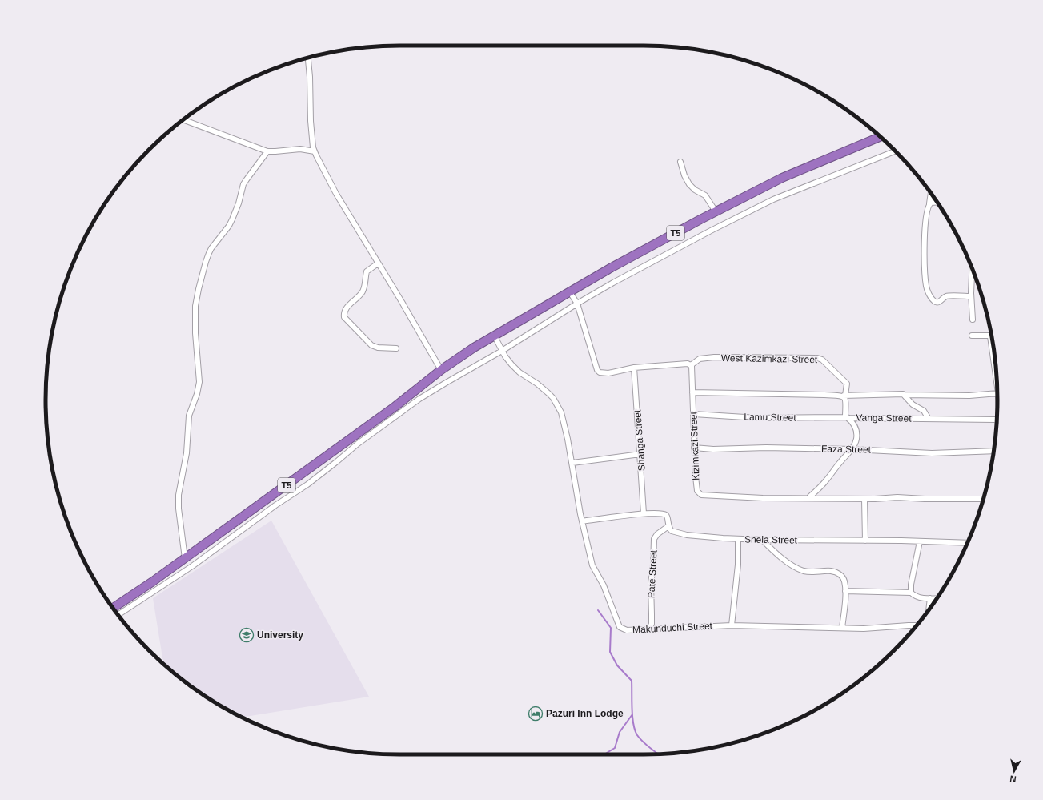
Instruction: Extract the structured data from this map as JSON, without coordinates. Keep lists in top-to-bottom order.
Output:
{
  "streets": {
    "highway": ["T5"],
    "street": [
      "West Kazimkazi Street",
      "Lamu Street",
      "Vanga Street",
      "Shanga Street",
      "Kizimkazi Street",
      "Faza Street",
      "Shela Street",
      "Pate Street",
      "Makunduchi Street"
    ]
  },
  "crossings": [
    ["T5", "Makunduchi Street"],
    ["West Kazimkazi Street", "Vanga Street"],
    ["West Kazimkazi Street", "Kizimkazi Street"],
    ["Lamu Street", "Vanga Street"],
    ["Lamu Street", "Kizimkazi Street"],
    ["Kizimkazi Street", "Faza Street"],
    ["Shela Street", "Pate Street"],
    ["Pate Street", "Makunduchi Street"]
  ],
  "places": {
    "school or university": ["University"],
    "hotel": ["Pazuri Inn Lodge"]
  },
  "north": "bottom"
}
